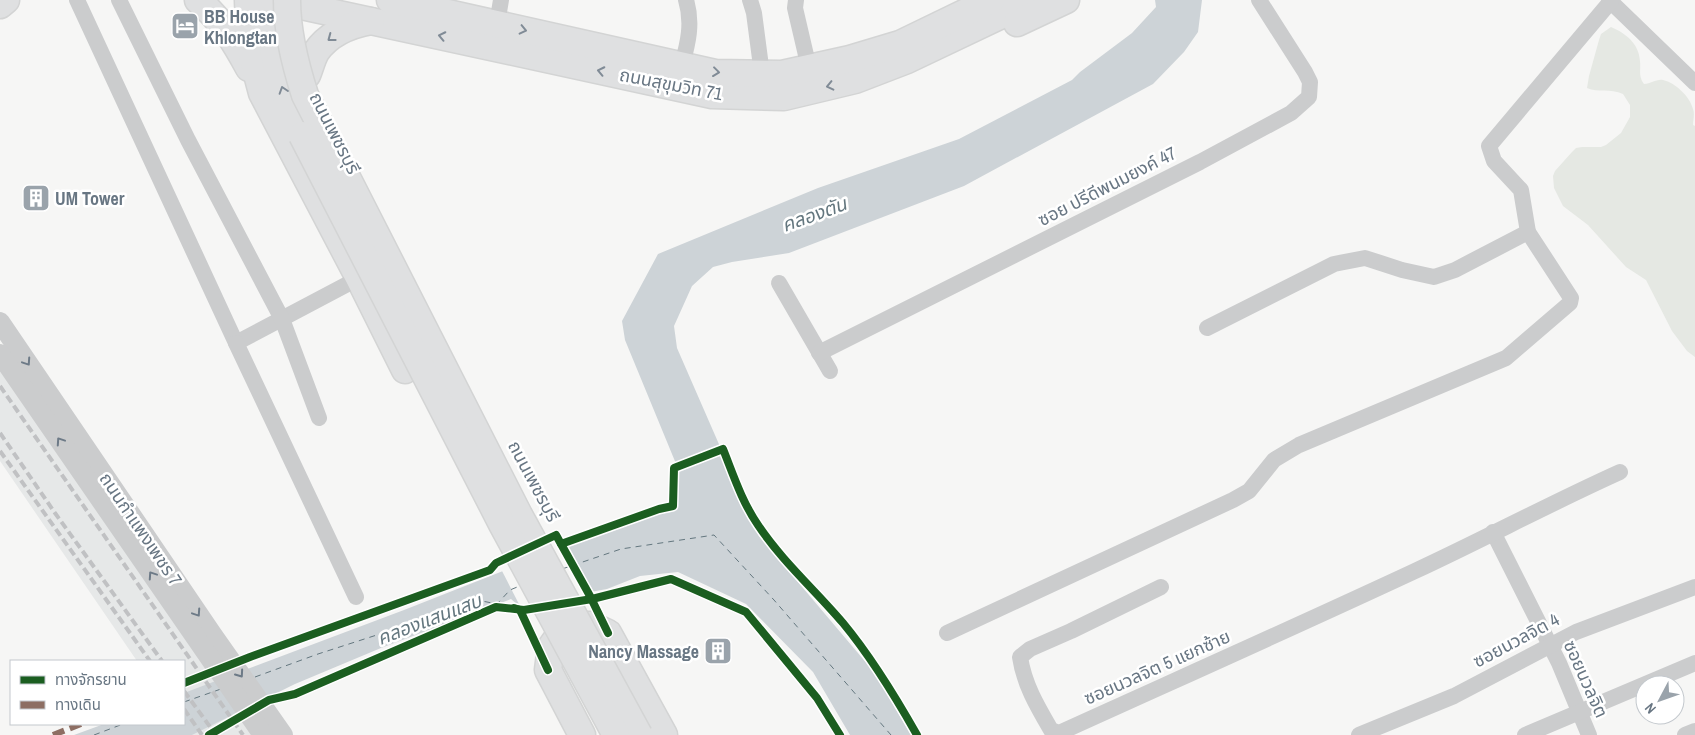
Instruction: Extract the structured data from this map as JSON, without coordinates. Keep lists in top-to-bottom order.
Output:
{
  "streets": {
    "main road": ["ถนนสุขุมวิท 71", "ถนนเพชรบุรี"],
    "street": [
      "ซอย ปรีดีพนมยงค์ 47",
      "ถนนกำแพงเพชร 7",
      "ซอยนวลจิต 4",
      "ซอยนวลจิต 5 แยกซ้าย",
      "ซอยนวลจิต"
    ]
  },
  "crossings": [
    ["ถนนสุขุมวิท 71", "ถนนเพชรบุรี"],
    ["ซอยนวลจิต 4", "ซอยนวลจิต"],
    ["ซอยนวลจิต 5 แยกซ้าย", "ซอยนวลจิต"]
  ],
  "water": ["คลองตัน", "คลองแสนแสบ"],
  "places": {
    "hotel": ["BB House Khlongtan"],
    "building": ["UM Tower", "Nancy Massage"]
  },
  "legend": ["ทางจักรยาน", "ทางเดิน"],
  "north": "bottom left"
}
